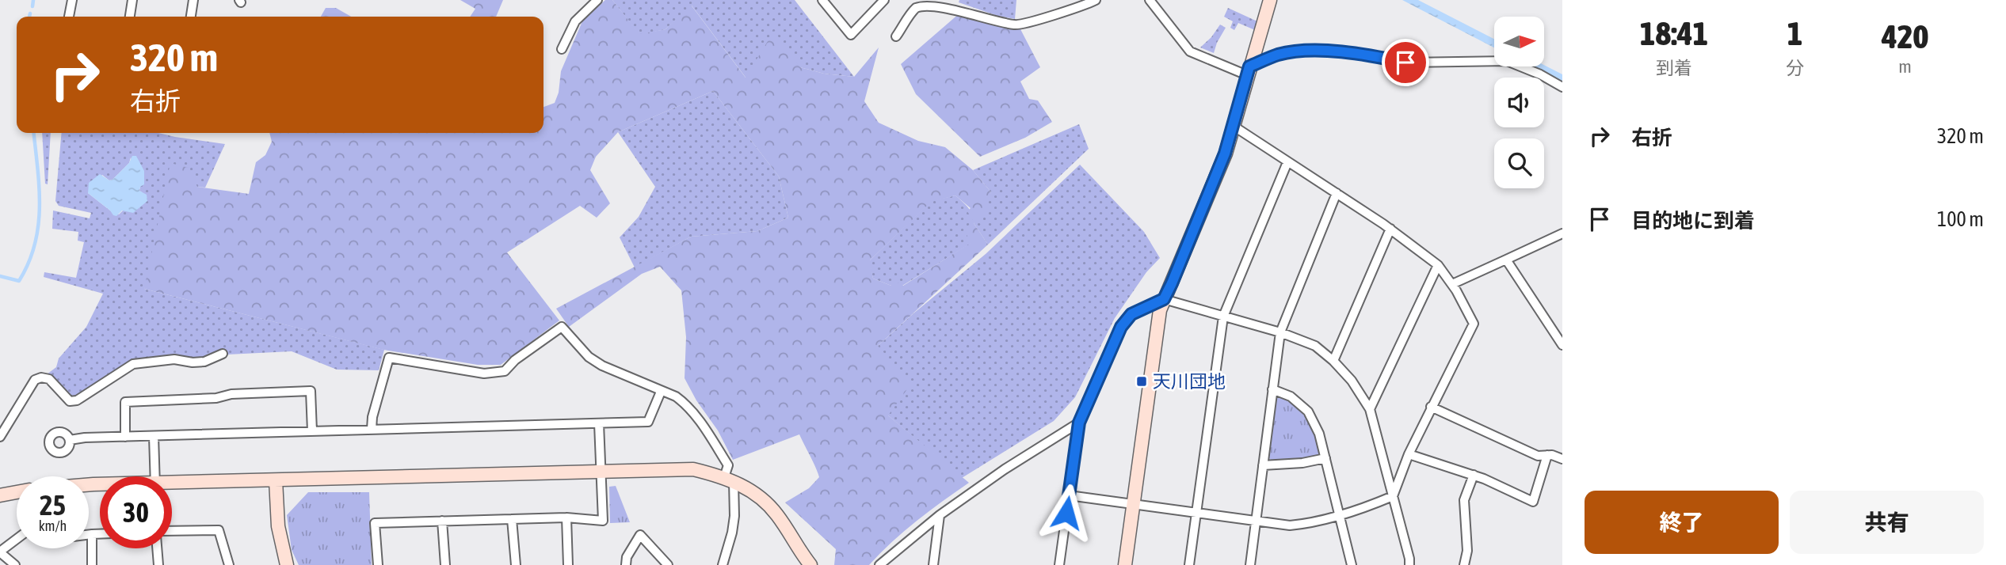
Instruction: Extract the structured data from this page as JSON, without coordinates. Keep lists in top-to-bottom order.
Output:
{
  "places": {
    "transit": ["天川団地"]
  },
  "north": "right",
  "page": {
    "eta": [
      "18:41",
      "到着",
      "1",
      "分",
      "420",
      "m"
    ],
    "turn": ["320 m", "右折"],
    "list": [
      {
        "name": "右折",
        "value": "320 m"
      },
      {
        "name": "目的地に到着",
        "value": "100 m"
      }
    ],
    "speed": "25 km/h",
    "limit": "30",
    "buttons": ["終了", "共有"]
  }
}
